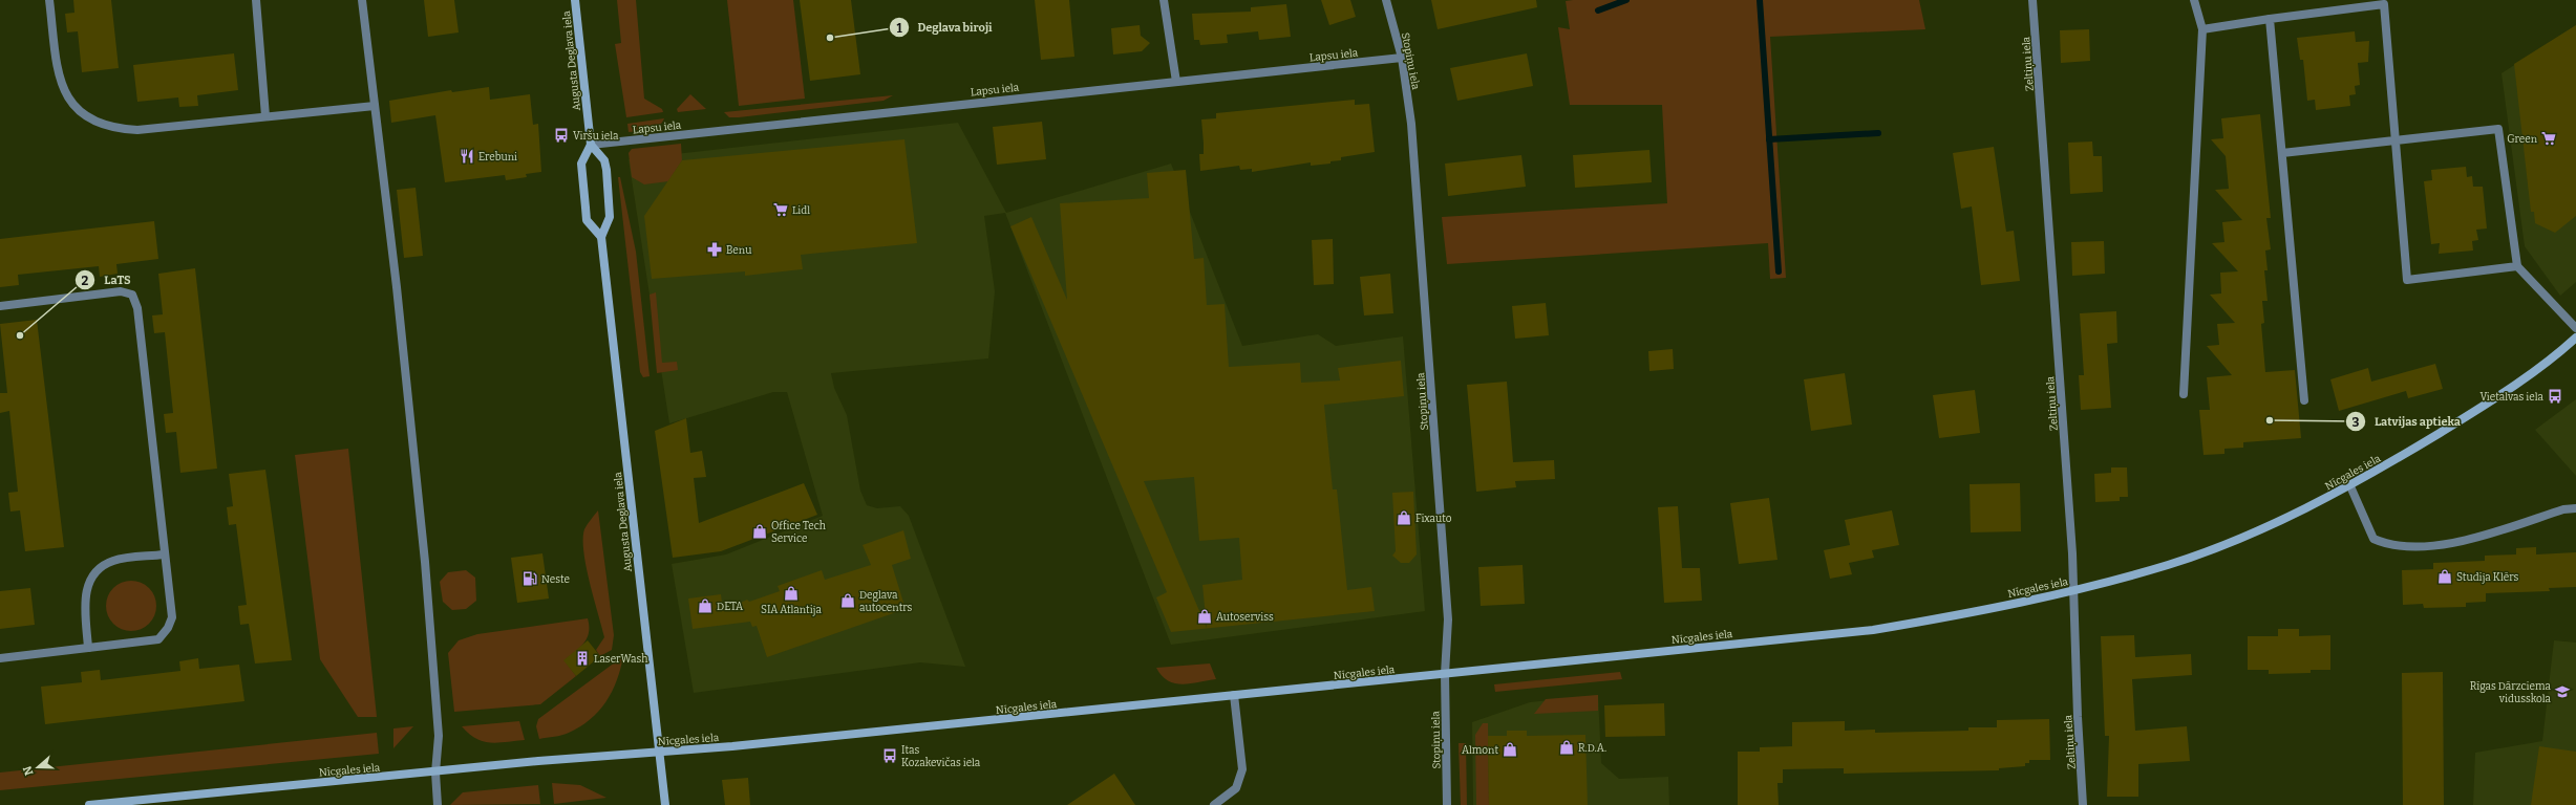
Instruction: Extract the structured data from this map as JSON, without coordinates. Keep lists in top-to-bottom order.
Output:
{
  "streets": {
    "street": [
      "Lapsu iela",
      "Augusta Deglava iela",
      "Stopiņu iela",
      "Zeltiņu iela",
      "Nīcgales iela"
    ]
  },
  "crossings": [
    ["Lapsu iela", "Augusta Deglava iela"],
    ["Lapsu iela", "Stopiņu iela"],
    ["Augusta Deglava iela", "Nīcgales iela"],
    ["Stopiņu iela", "Nīcgales iela"],
    ["Zeltiņu iela", "Nīcgales iela"]
  ],
  "places": {
    "other": ["Deglava biroji", "LaTS", "Latvijas aptieka"],
    "bus stop": ["Viršu iela", "Vietalvas iela", "Itas Kozakevičas iela"],
    "supermarket": ["Green", "Lidl"],
    "restaurant": ["Erebuni"],
    "pharmacy": ["Benu"],
    "shop": [
      "Fixauto",
      "Office Tech Service",
      "Studija Klērs",
      "SIA Atlantija",
      "Deglava autocentrs",
      "DETA",
      "Autoserviss",
      "R.D.A.",
      "Almont"
    ],
    "fuel station": ["Neste"],
    "building": ["LaserWash"],
    "school or university": ["Rīgas Dārzciema vidusskola"]
  },
  "north": "left"
}
